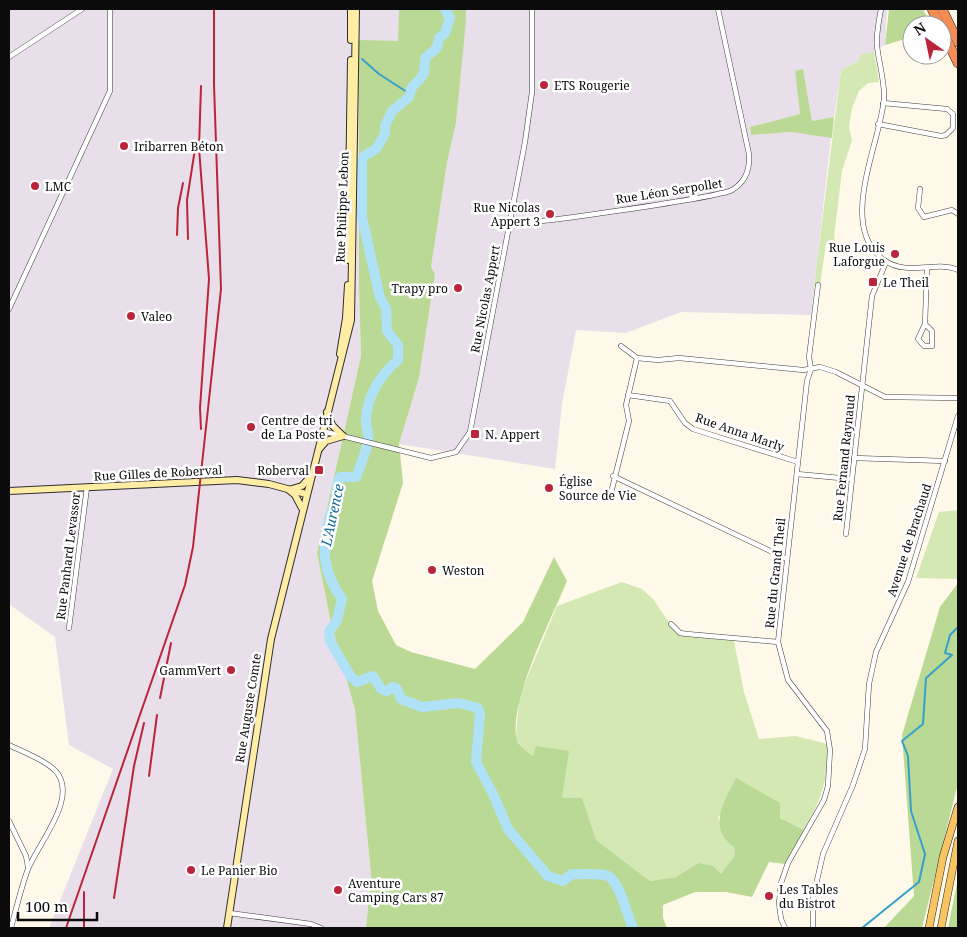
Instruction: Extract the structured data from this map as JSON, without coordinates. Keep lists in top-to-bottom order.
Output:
{
  "streets": {
    "street": [
      "Rue Léon Serpollet",
      "Rue Philippe Lebon",
      "Rue Nicolas Appert",
      "Rue Anna Marly",
      "Rue Fernand Raynaud",
      "Rue Gilles de Roberval",
      "Avenue de Brachaud",
      "Rue Panhard Levassor",
      "Rue du Grand Theil",
      "Rue Auguste Comte"
    ]
  },
  "crossings": [
    ["Rue Léon Serpollet", "Rue Nicolas Appert"],
    ["Rue Philippe Lebon", "Rue Nicolas Appert"],
    ["Rue Philippe Lebon", "Rue Gilles de Roberval"],
    ["Rue Philippe Lebon", "Rue Auguste Comte"],
    ["Rue Anna Marly", "Rue du Grand Theil"],
    ["Rue Gilles de Roberval", "Rue Panhard Levassor"],
    ["Rue Gilles de Roberval", "Rue Auguste Comte"]
  ],
  "water": ["L'Aurence"],
  "places": {
    "other": [
      "ETS Rougerie",
      "Iribarren Béton",
      "LMC",
      "Rue Nicolas Appert 3",
      "Rue Louis Laforgue",
      "Trapy pro",
      "Valeo",
      "Centre de tri de La Poste",
      "Église Source de Vie",
      "Weston",
      "GammVert",
      "Le Panier Bio",
      "Aventure Camping Cars 87",
      "Les Tables du Bistrot"
    ],
    "transit": ["Le Theil", "N. Appert", "Roberval"]
  },
  "scale_bar": "100 m",
  "north": "top left"
}
